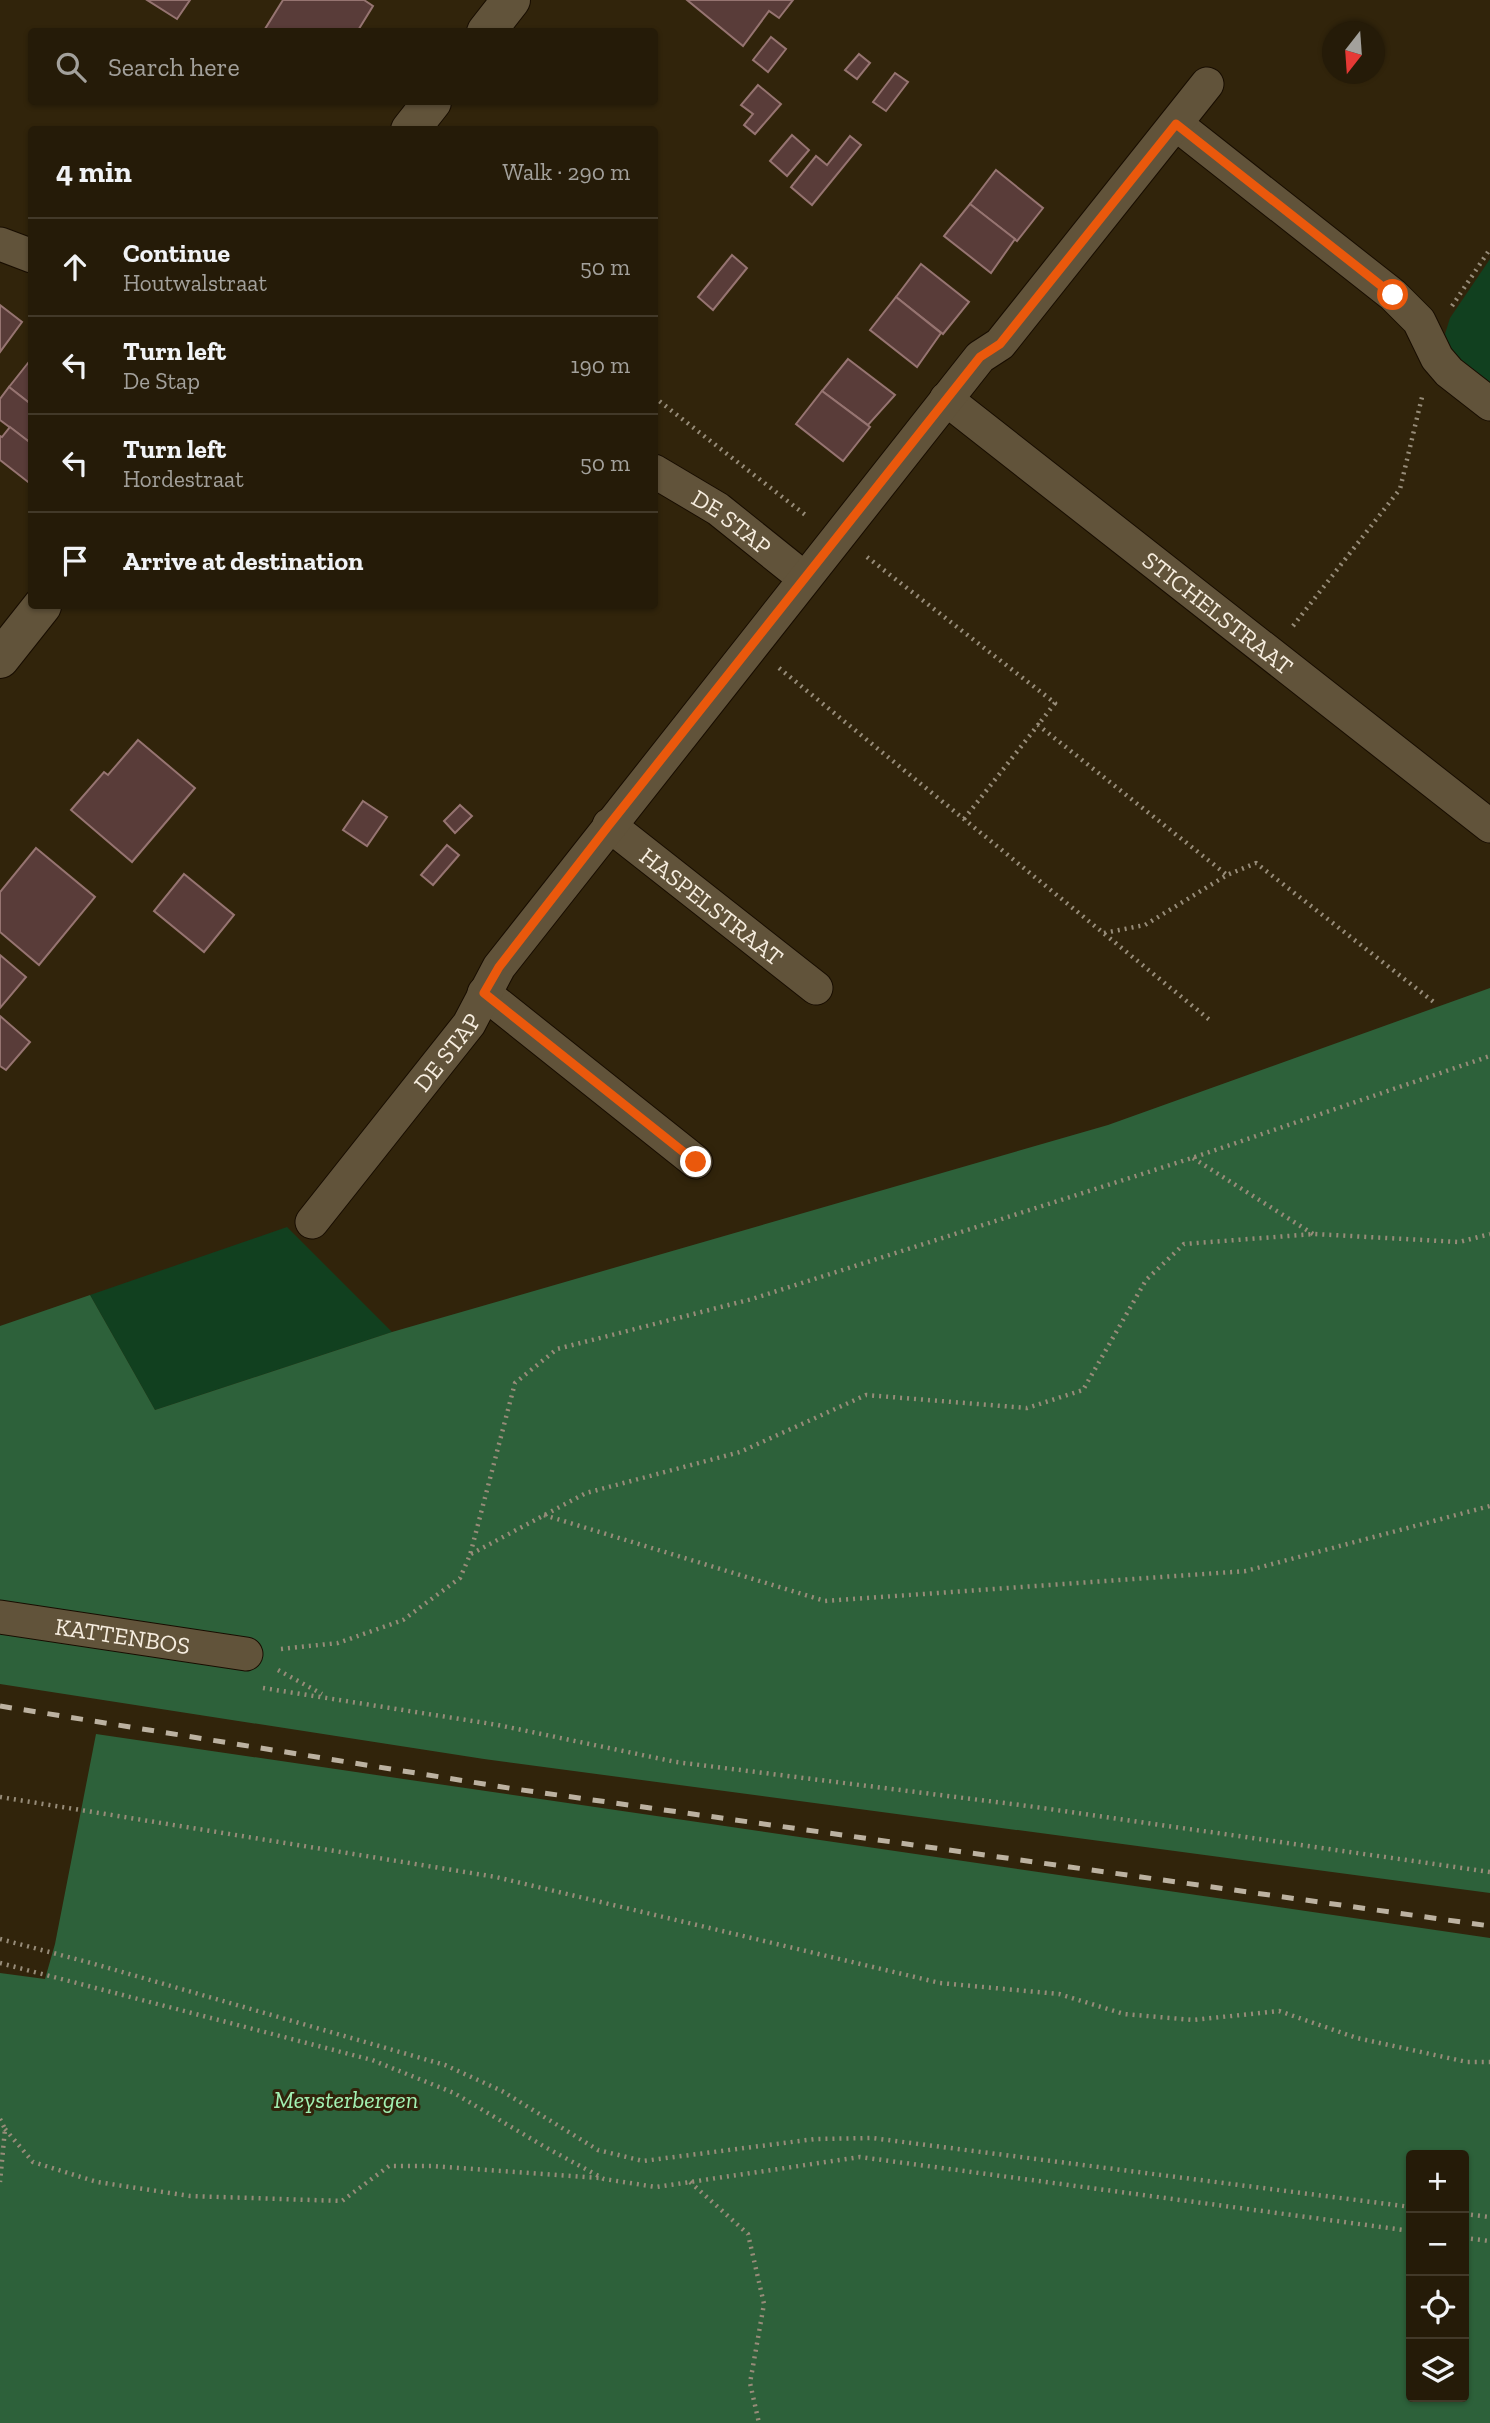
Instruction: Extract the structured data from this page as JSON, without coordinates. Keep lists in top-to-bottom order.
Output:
{
  "streets": {
    "street": [
      "DE STAP",
      "STICHELSTRAAT",
      "HASPELSTRAAT",
      "KATTENBOS"
    ]
  },
  "crossings": [
    ["DE STAP", "STICHELSTRAAT"],
    ["DE STAP", "HASPELSTRAAT"]
  ],
  "parks": ["Meysterbergen"],
  "north": "bottom",
  "page": {
    "search": "Search here",
    "heading": ["4 min", "Walk · 290 m"],
    "list": [
      ["Continue", "Houtwalstraat", "50 m"],
      ["Turn left", "De Stap", "190 m"],
      ["Turn left", "Hordestraat", "50 m"],
      "Arrive at destination"
    ],
    "map_buttons": ["+", "−"]
  }
}
